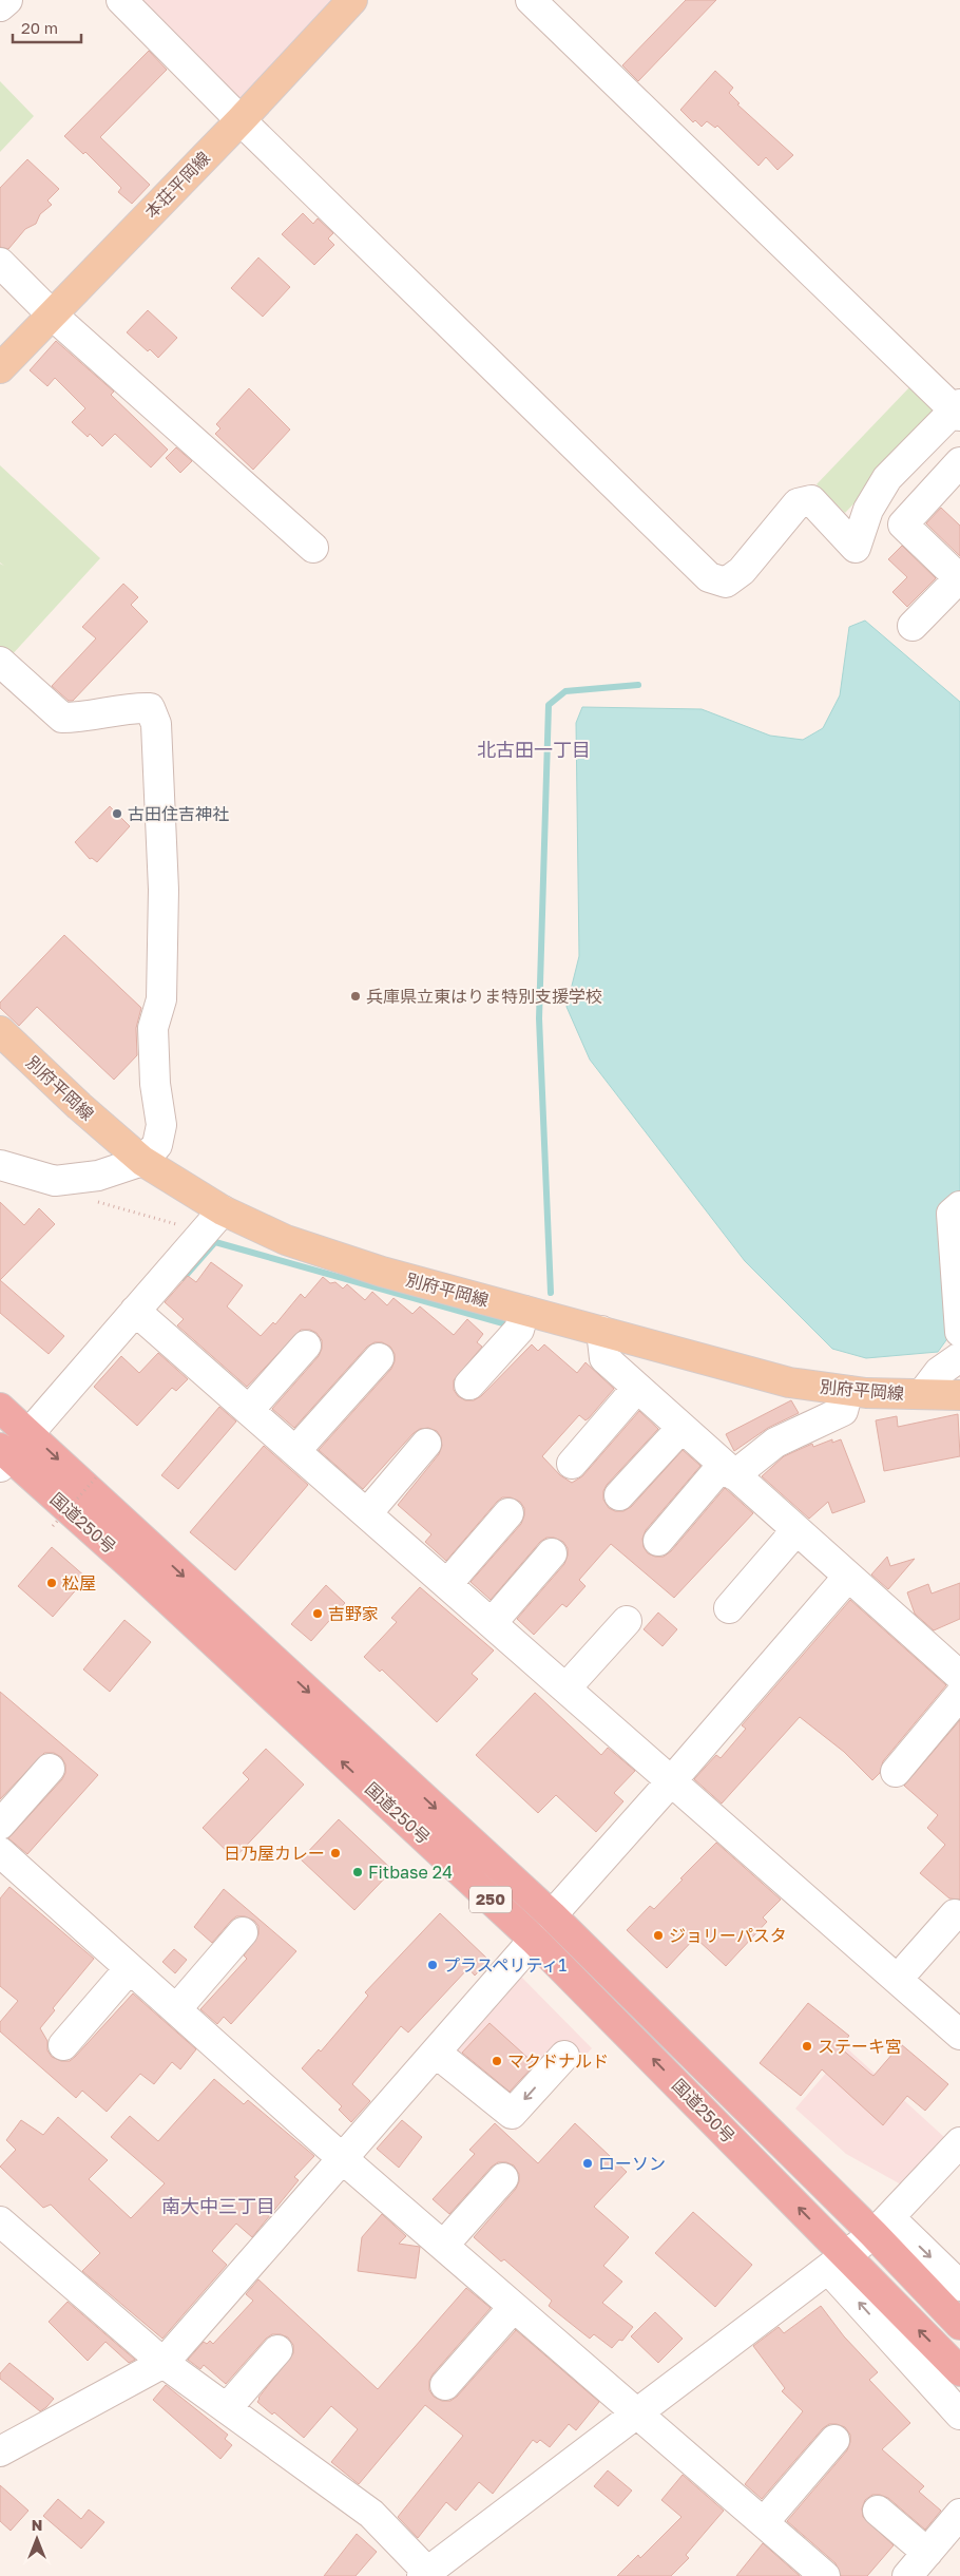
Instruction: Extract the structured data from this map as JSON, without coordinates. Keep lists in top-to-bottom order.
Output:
{
  "streets": {
    "highway": ["国道250号", "250"],
    "main road": ["本荘平岡線", "別府平岡線"]
  },
  "districts": ["北古田一丁目", "南大中三丁目"],
  "places": [
    "古田住吉神社",
    "兵庫県立東はりま特別支援学校",
    "松屋",
    "吉野家",
    "日乃屋カレー",
    "Fitbase 24",
    "ジョリーパスタ",
    "プラスペリティ1",
    "ステーキ宮",
    "マクドナルド",
    "ローソン"
  ],
  "scale_bar": "20 m",
  "north": "top"
}
